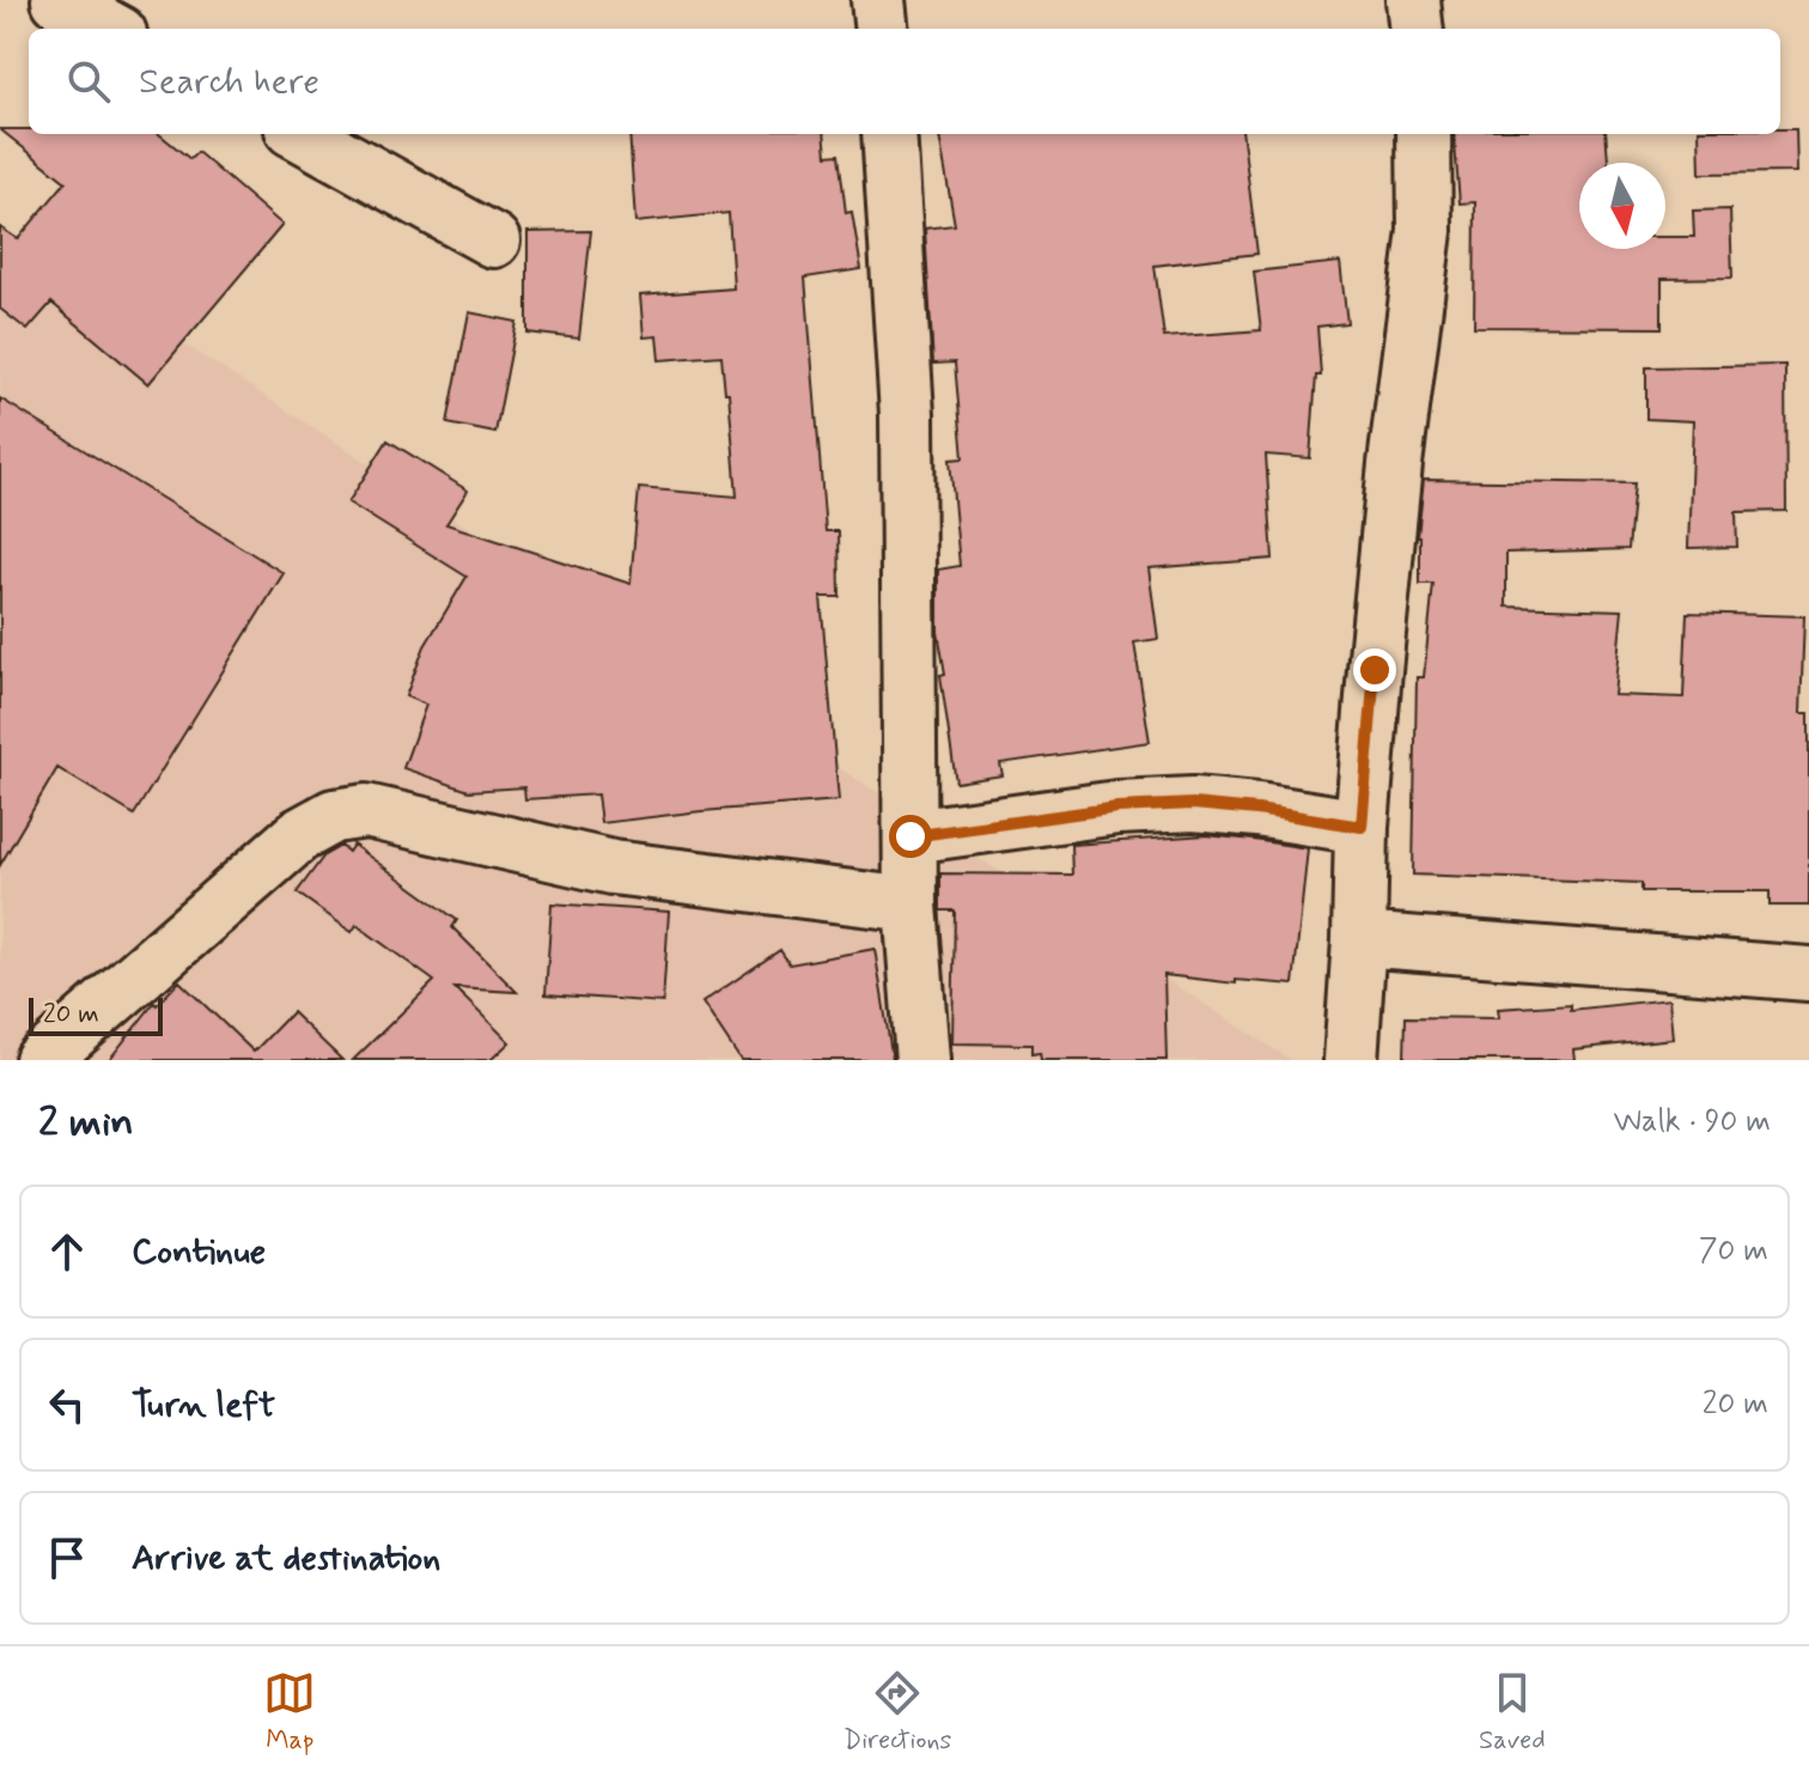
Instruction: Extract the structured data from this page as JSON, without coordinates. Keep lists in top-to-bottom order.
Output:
{
  "scale_bar": "20 m",
  "north": "bottom",
  "page": {
    "search": "Search here",
    "scale": "20 m",
    "heading": ["2 min", "Walk · 90 m"],
    "list": [
      ["Continue", "70 m"],
      ["Turn left", "20 m"],
      "Arrive at destination"
    ],
    "nav": ["Map", "Directions", "Saved"]
  }
}
